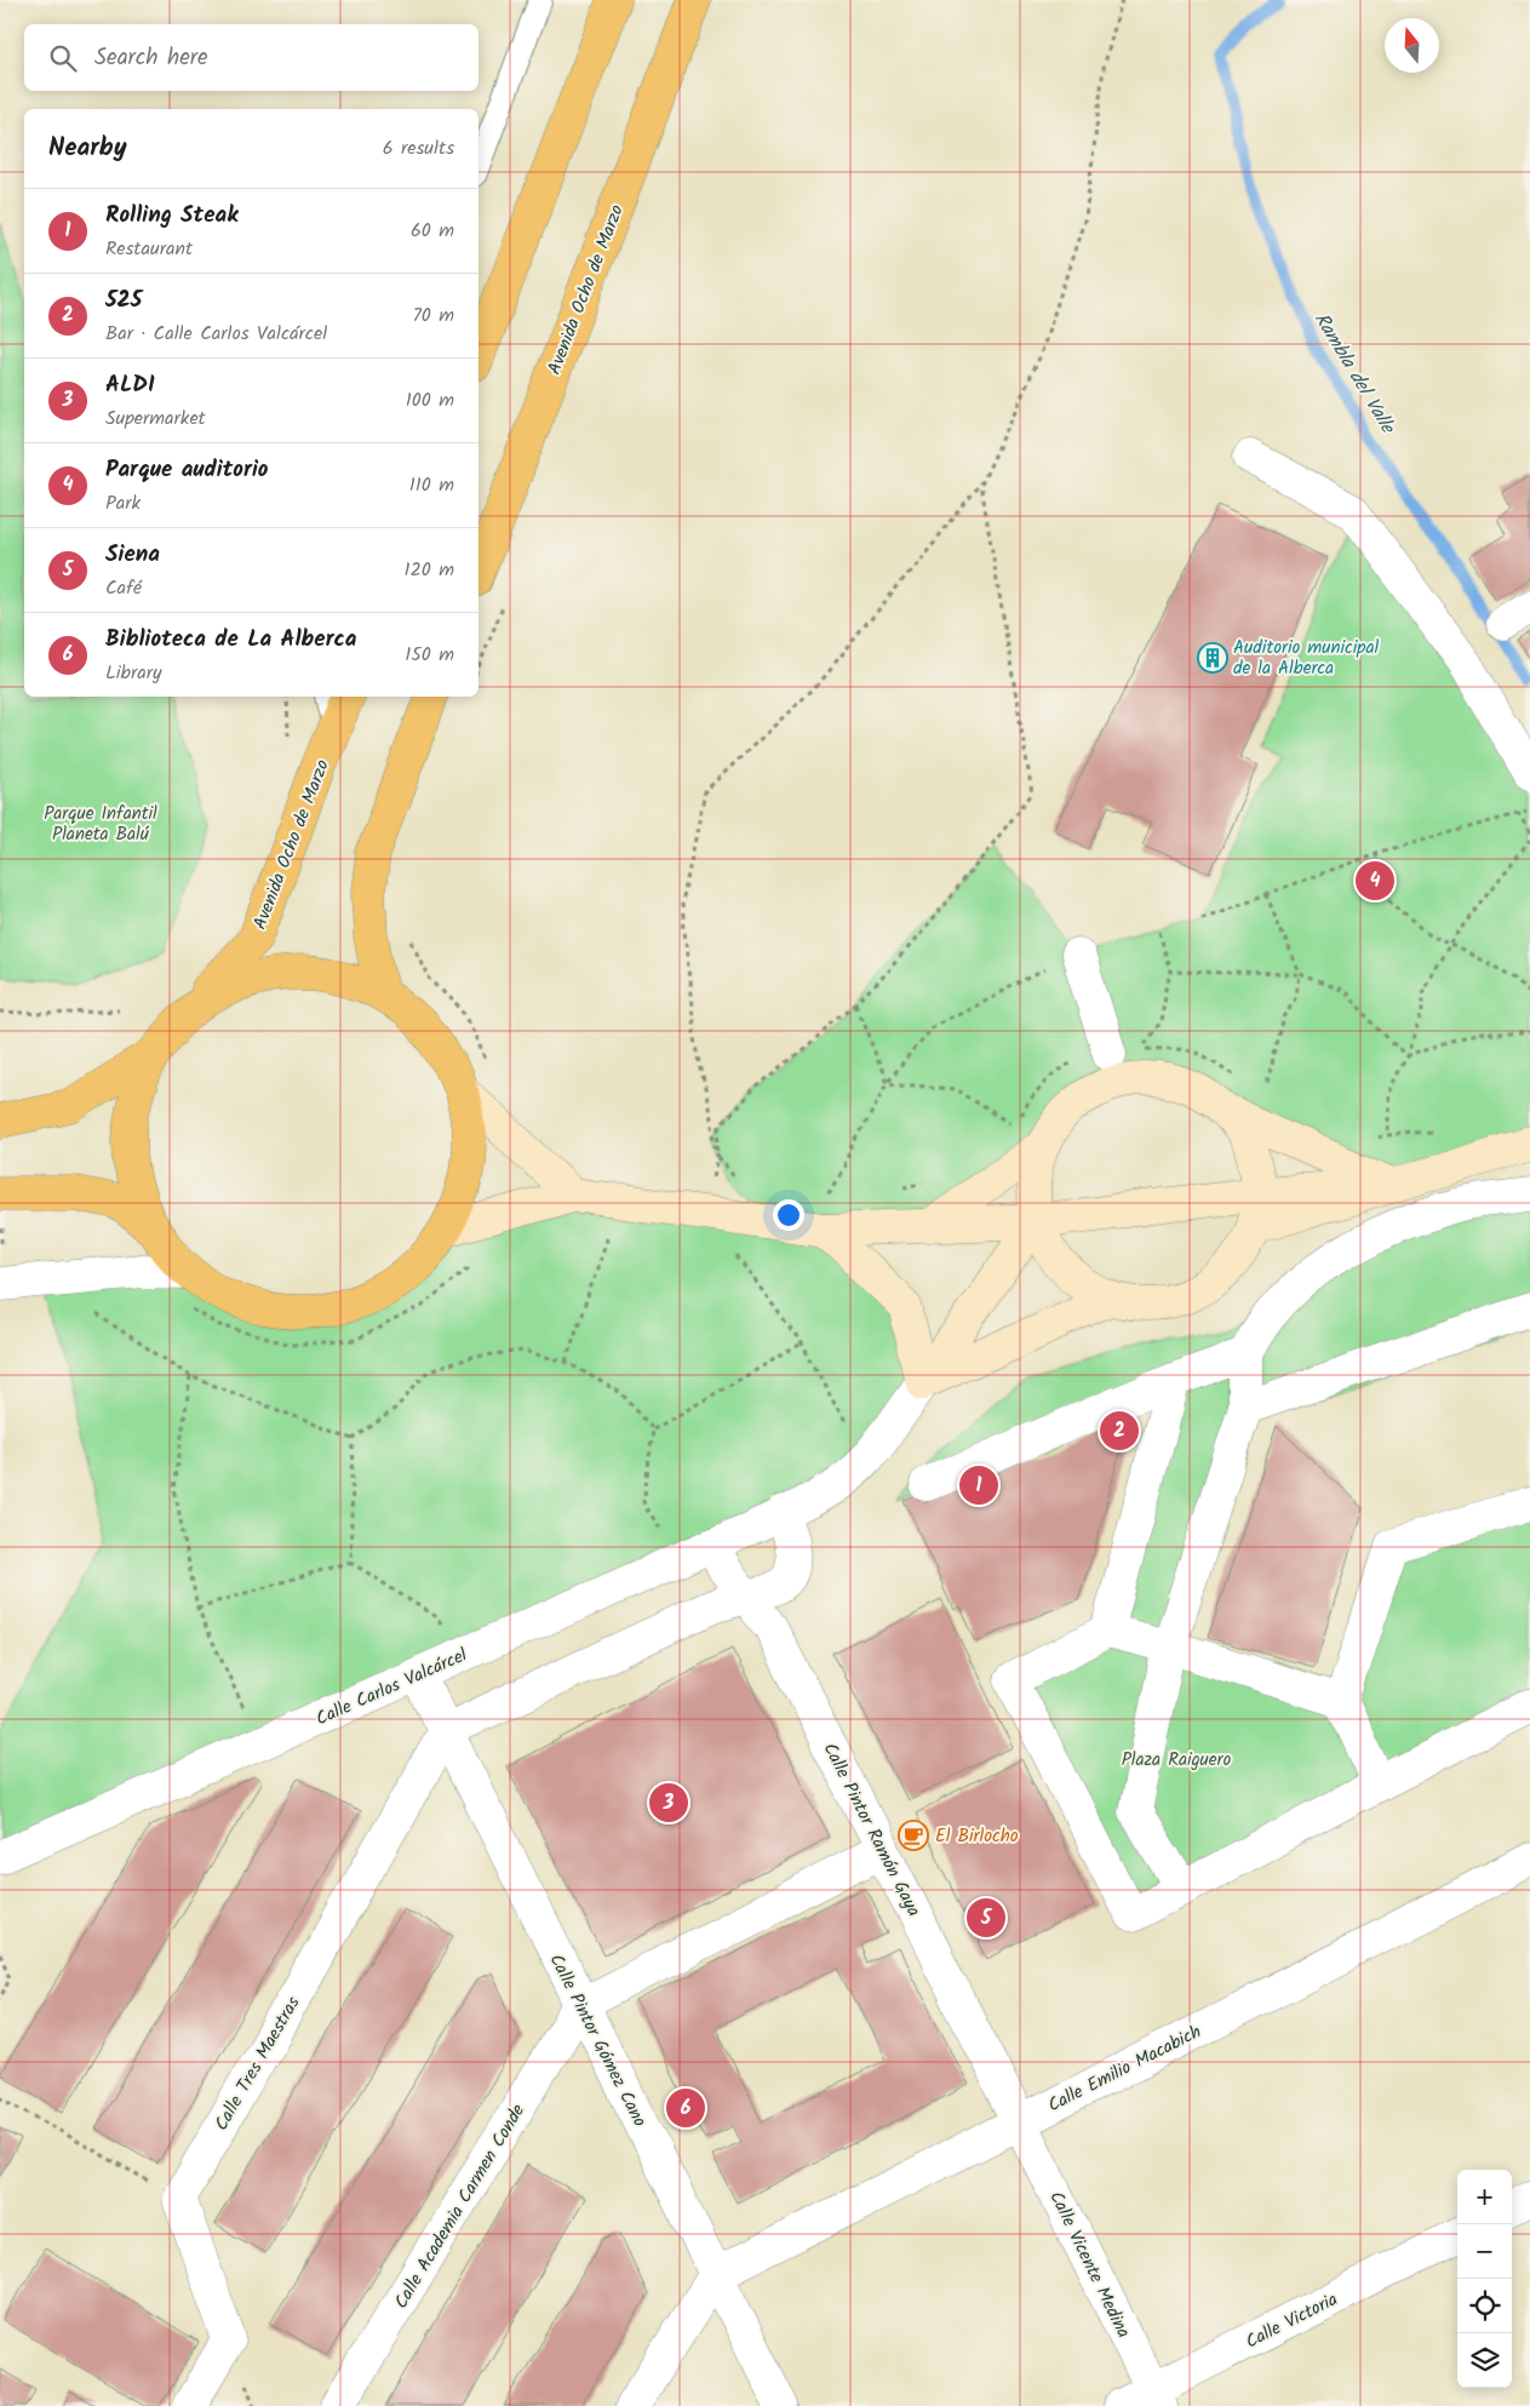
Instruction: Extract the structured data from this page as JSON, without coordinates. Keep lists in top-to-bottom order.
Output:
{
  "streets": {
    "main road": ["Avenida Ocho de Marzo"],
    "street": [
      "Calle Carlos Valcárcel",
      "Calle Pintor Ramón Gaya",
      "Calle Pintor Gómez Cano",
      "Calle Tres Maestras",
      "Calle Emilio Macabich",
      "Calle Academia Carmen Conde",
      "Calle Vicente Medina",
      "Calle Victoria"
    ]
  },
  "crossings": [
    ["Calle Carlos Valcárcel", "Calle Pintor Ramón Gaya"],
    ["Calle Carlos Valcárcel", "Calle Pintor Gómez Cano"],
    ["Calle Pintor Ramón Gaya", "Calle Emilio Macabich"],
    ["Calle Pintor Ramón Gaya", "Calle Vicente Medina"],
    ["Calle Pintor Gómez Cano", "Calle Tres Maestras"],
    ["Calle Pintor Gómez Cano", "Calle Emilio Macabich"],
    ["Calle Pintor Gómez Cano", "Calle Academia Carmen Conde"],
    ["Calle Emilio Macabich", "Calle Vicente Medina"],
    ["Calle Vicente Medina", "Calle Victoria"]
  ],
  "water": ["Rambla del Valle"],
  "parks": ["Parque Infantil Planeta Balú", "Plaza Raiguero"],
  "places": {
    "building": ["Auditorio municipal de la Alberca"],
    "cafe": ["El Birlocho"]
  },
  "north": "top",
  "page": {
    "search": "Search here",
    "heading": ["Nearby", "6 results"],
    "list": [
      {
        "mark": "1",
        "name": "Rolling Steak",
        "note": "Restaurant",
        "value": "60 m"
      },
      {
        "mark": "2",
        "name": "525",
        "note": "Bar · Calle Carlos Valcárcel",
        "value": "70 m"
      },
      {
        "mark": "3",
        "name": "ALDI",
        "note": "Supermarket",
        "value": "100 m"
      },
      {
        "mark": "4",
        "name": "Parque auditorio",
        "note": "Park",
        "value": "110 m"
      },
      {
        "mark": "5",
        "name": "Siena",
        "note": "Café",
        "value": "120 m"
      },
      {
        "mark": "6",
        "name": "Biblioteca de La Alberca",
        "note": "Library",
        "value": "150 m"
      }
    ],
    "pins": [
      "4",
      "2",
      "1",
      "3",
      "5",
      "6"
    ],
    "map_buttons": ["+", "−"]
  }
}
